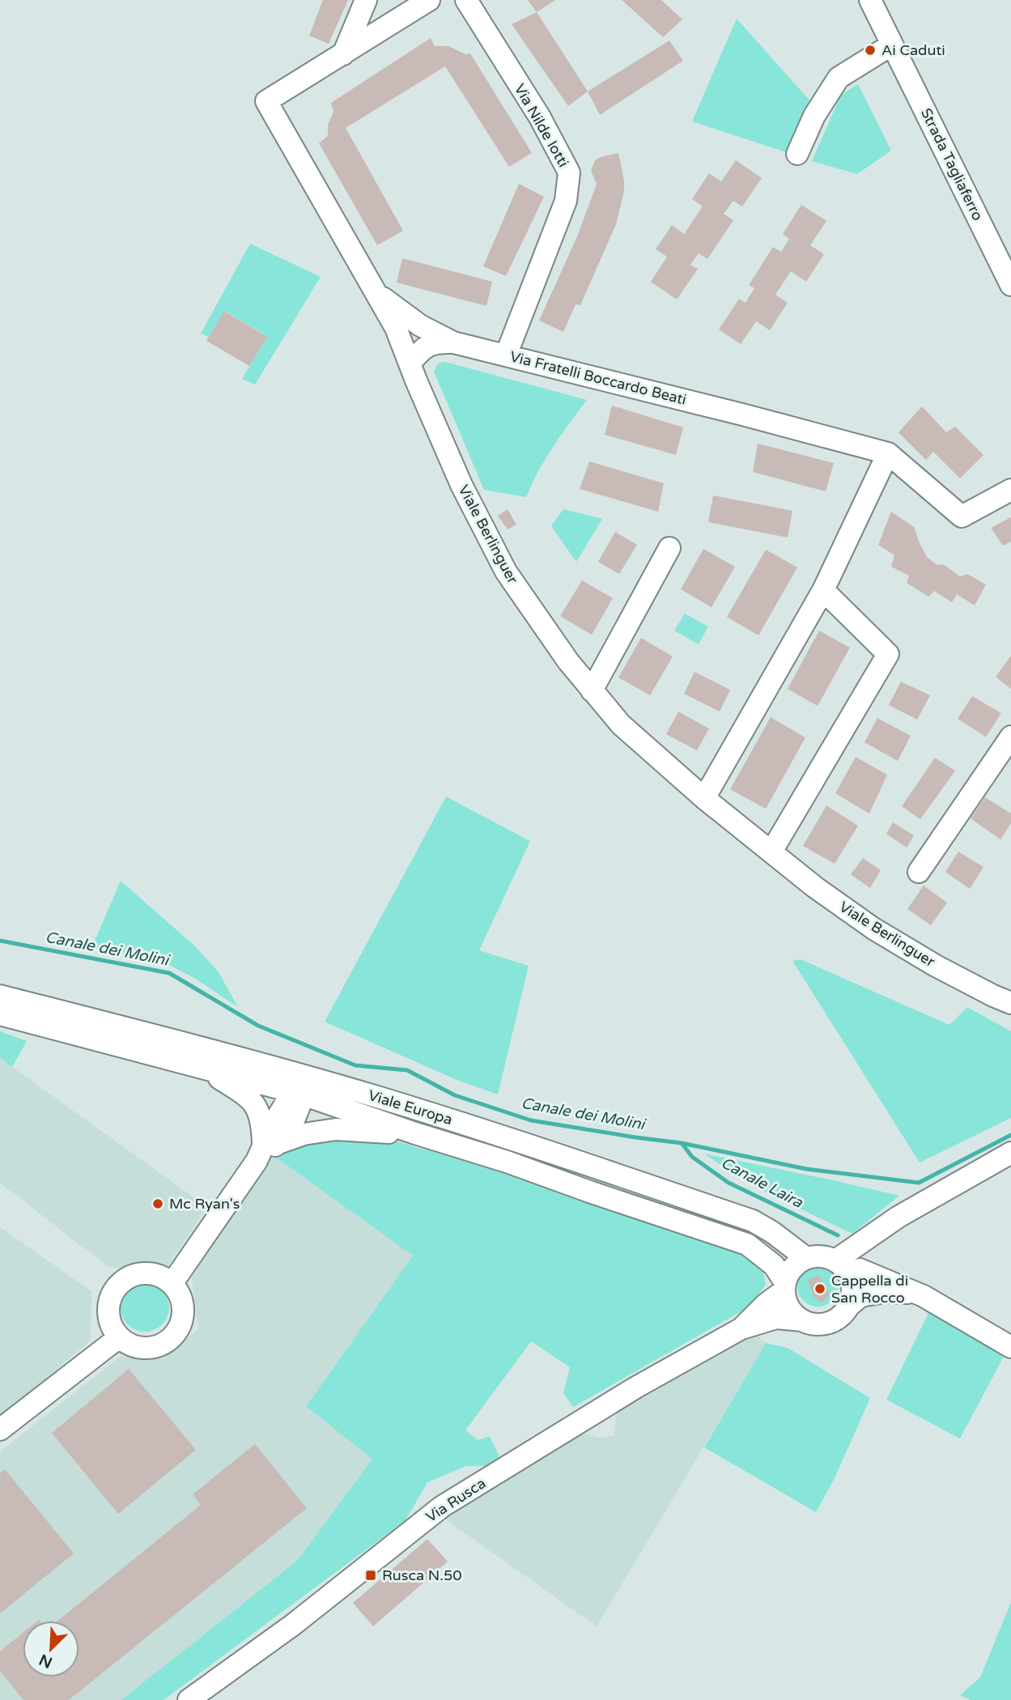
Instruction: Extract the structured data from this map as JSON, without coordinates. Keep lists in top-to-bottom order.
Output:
{
  "streets": {
    "street": [
      "Via Nilde Iotti",
      "Strada Tagliaferro",
      "Via Fratelli Boccardo Beati",
      "Viale Berlinguer",
      "Viale Europa",
      "Via Rusca"
    ]
  },
  "crossings": [
    ["Via Nilde Iotti", "Via Fratelli Boccardo Beati"],
    ["Via Fratelli Boccardo Beati", "Viale Berlinguer"],
    ["Viale Europa", "Via Rusca"]
  ],
  "water": ["Canale dei Molini", "Canale Laira"],
  "places": {
    "other": ["Ai Caduti", "Mc Ryan's", "Cappella di San Rocco"],
    "transit": ["Rusca N.50"]
  },
  "north": "bottom left"
}
